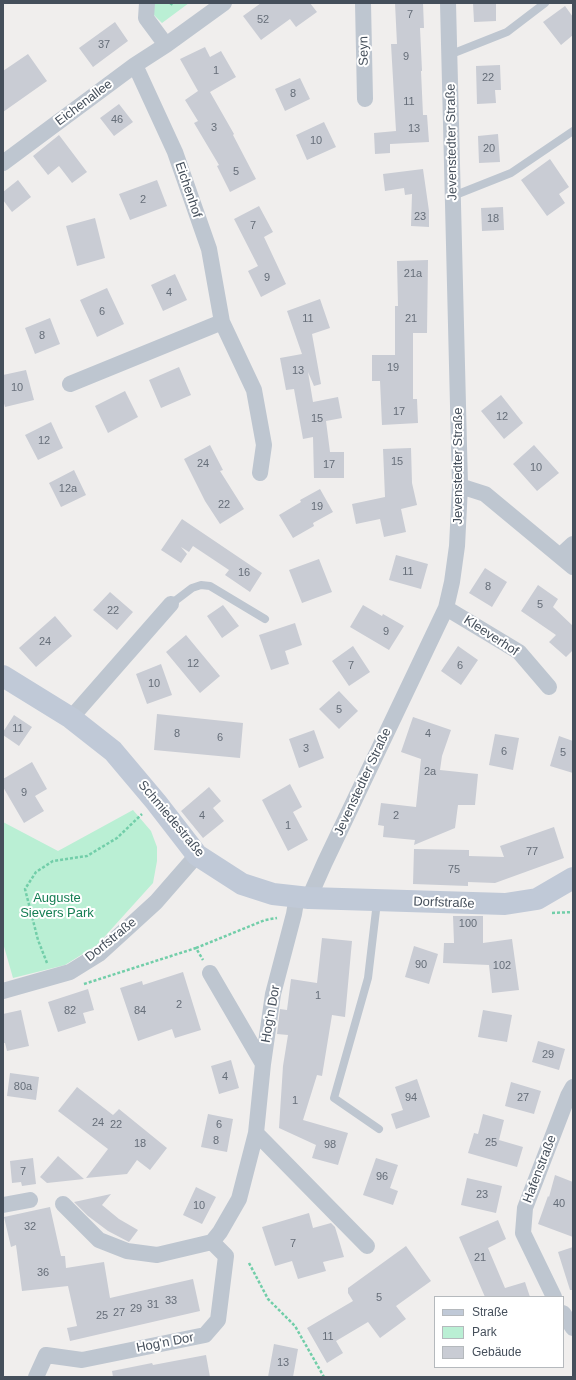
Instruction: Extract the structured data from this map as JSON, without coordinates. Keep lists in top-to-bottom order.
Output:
{
  "streets": {
    "street": [
      "Seyn",
      "Eichenallee",
      "Jevenstedter Straße",
      "Eichenhof",
      "Kleeverhof",
      "Schmiedestraße",
      "Dorfstraße",
      "Hog'n Dor",
      "Hafenstraße"
    ]
  },
  "crossings": [
    ["Eichenallee", "Eichenhof"],
    ["Jevenstedter Straße", "Kleeverhof"],
    ["Jevenstedter Straße", "Schmiedestraße"],
    ["Jevenstedter Straße", "Dorfstraße"],
    ["Jevenstedter Straße", "Hog'n Dor"],
    ["Schmiedestraße", "Dorfstraße"],
    ["Schmiedestraße", "Hog'n Dor"],
    ["Dorfstraße", "Hog'n Dor"]
  ],
  "parks": ["Auguste Sievers Park"],
  "house_numbers": [
    "7",
    "52",
    "37",
    "9",
    "1",
    "22",
    "8",
    "11",
    "46",
    "3",
    "13",
    "10",
    "20",
    "5",
    "2",
    "23",
    "18",
    "7",
    "21a",
    "9",
    "4",
    "6",
    "11",
    "21",
    "8",
    "19",
    "13",
    "10",
    "17",
    "12",
    "15",
    "12",
    "15",
    "24",
    "17",
    "10",
    "12a",
    "22",
    "19",
    "11",
    "16",
    "8",
    "5",
    "22",
    "9",
    "24",
    "12",
    "7",
    "6",
    "10",
    "5",
    "11",
    "8",
    "4",
    "6",
    "3",
    "6",
    "5",
    "2a",
    "9",
    "4",
    "2",
    "1",
    "77",
    "75",
    "100",
    "90",
    "102",
    "1",
    "2",
    "82",
    "84",
    "29",
    "4",
    "80a",
    "94",
    "27",
    "1",
    "24",
    "22",
    "6",
    "8",
    "25",
    "18",
    "98",
    "7",
    "96",
    "23",
    "40",
    "10",
    "32",
    "7",
    "21",
    "36",
    "5",
    "33",
    "31",
    "29",
    "27",
    "25",
    "11",
    "13"
  ],
  "legend": ["Straße", "Park", "Gebäude"]
}
